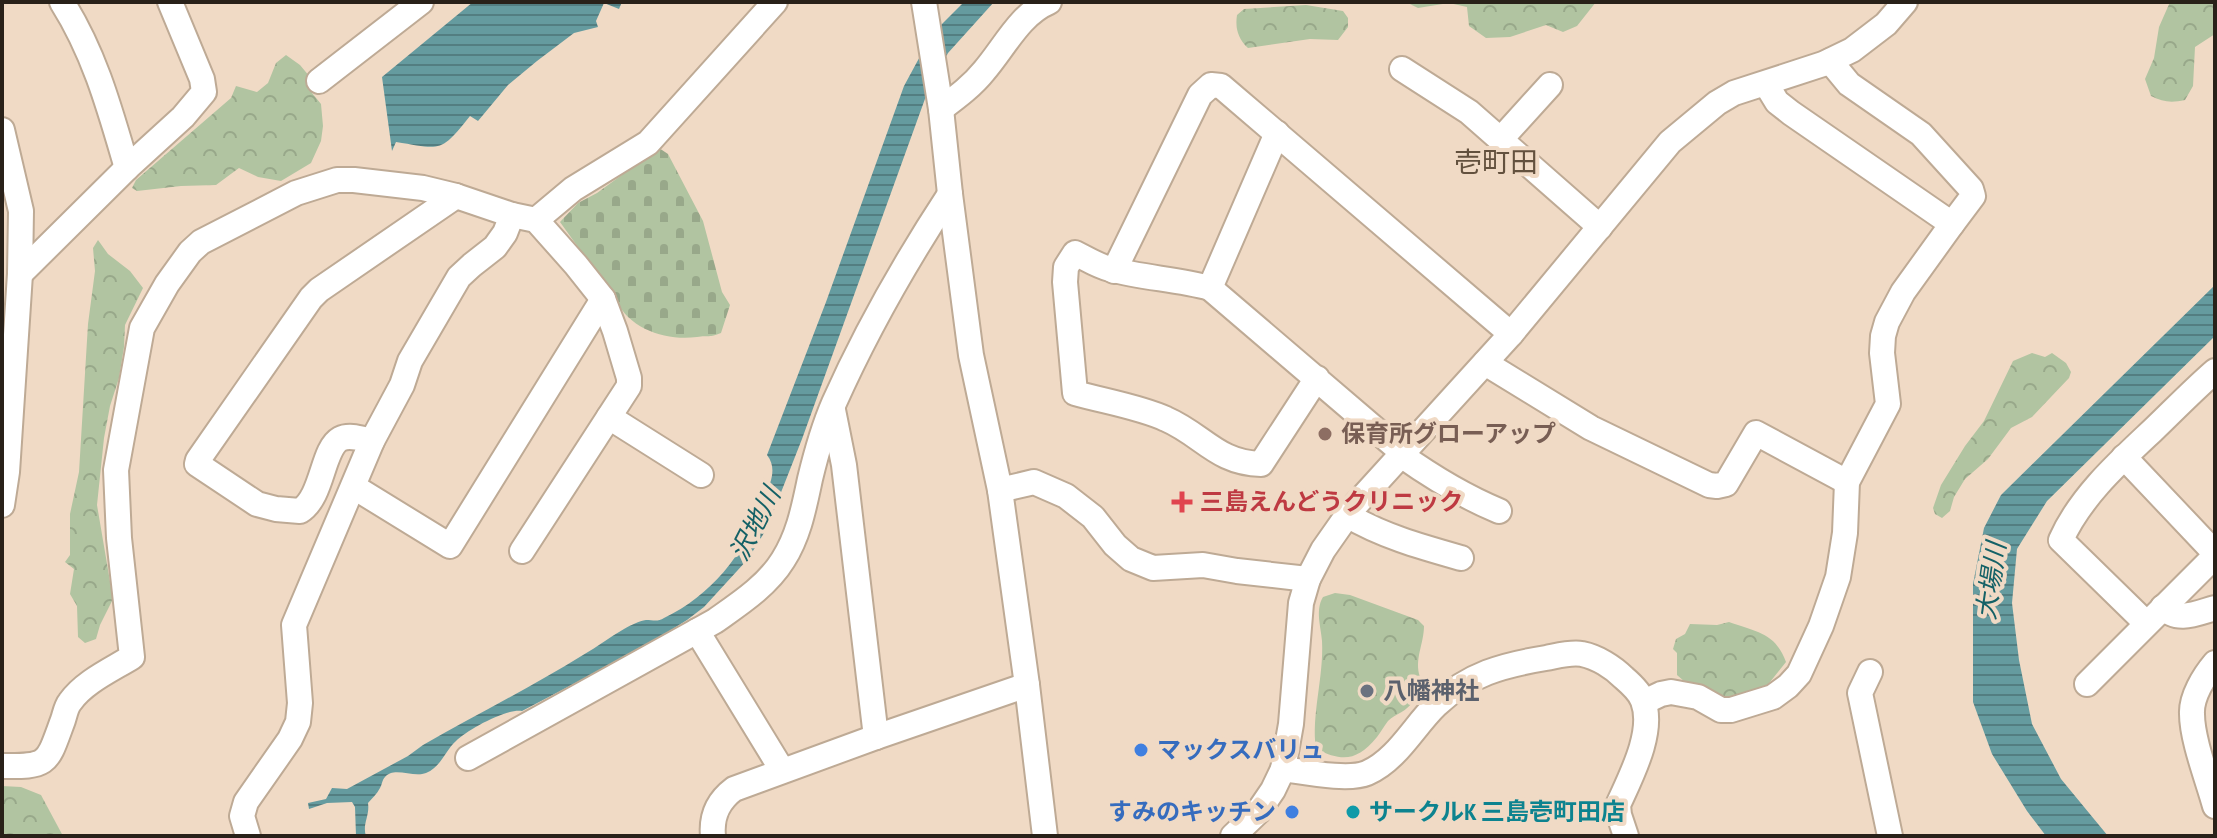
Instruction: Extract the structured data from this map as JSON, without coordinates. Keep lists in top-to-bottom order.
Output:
{
  "districts": ["壱町田"],
  "water": ["沢地川", "大場川"],
  "places": {
    "other": [
      "保育所グローアップ",
      "八幡神社",
      "マックスバリュ",
      "すみのキッチン",
      "サークルK 三島壱町田店"
    ],
    "health": ["三島えんどうクリニック"]
  }
}
